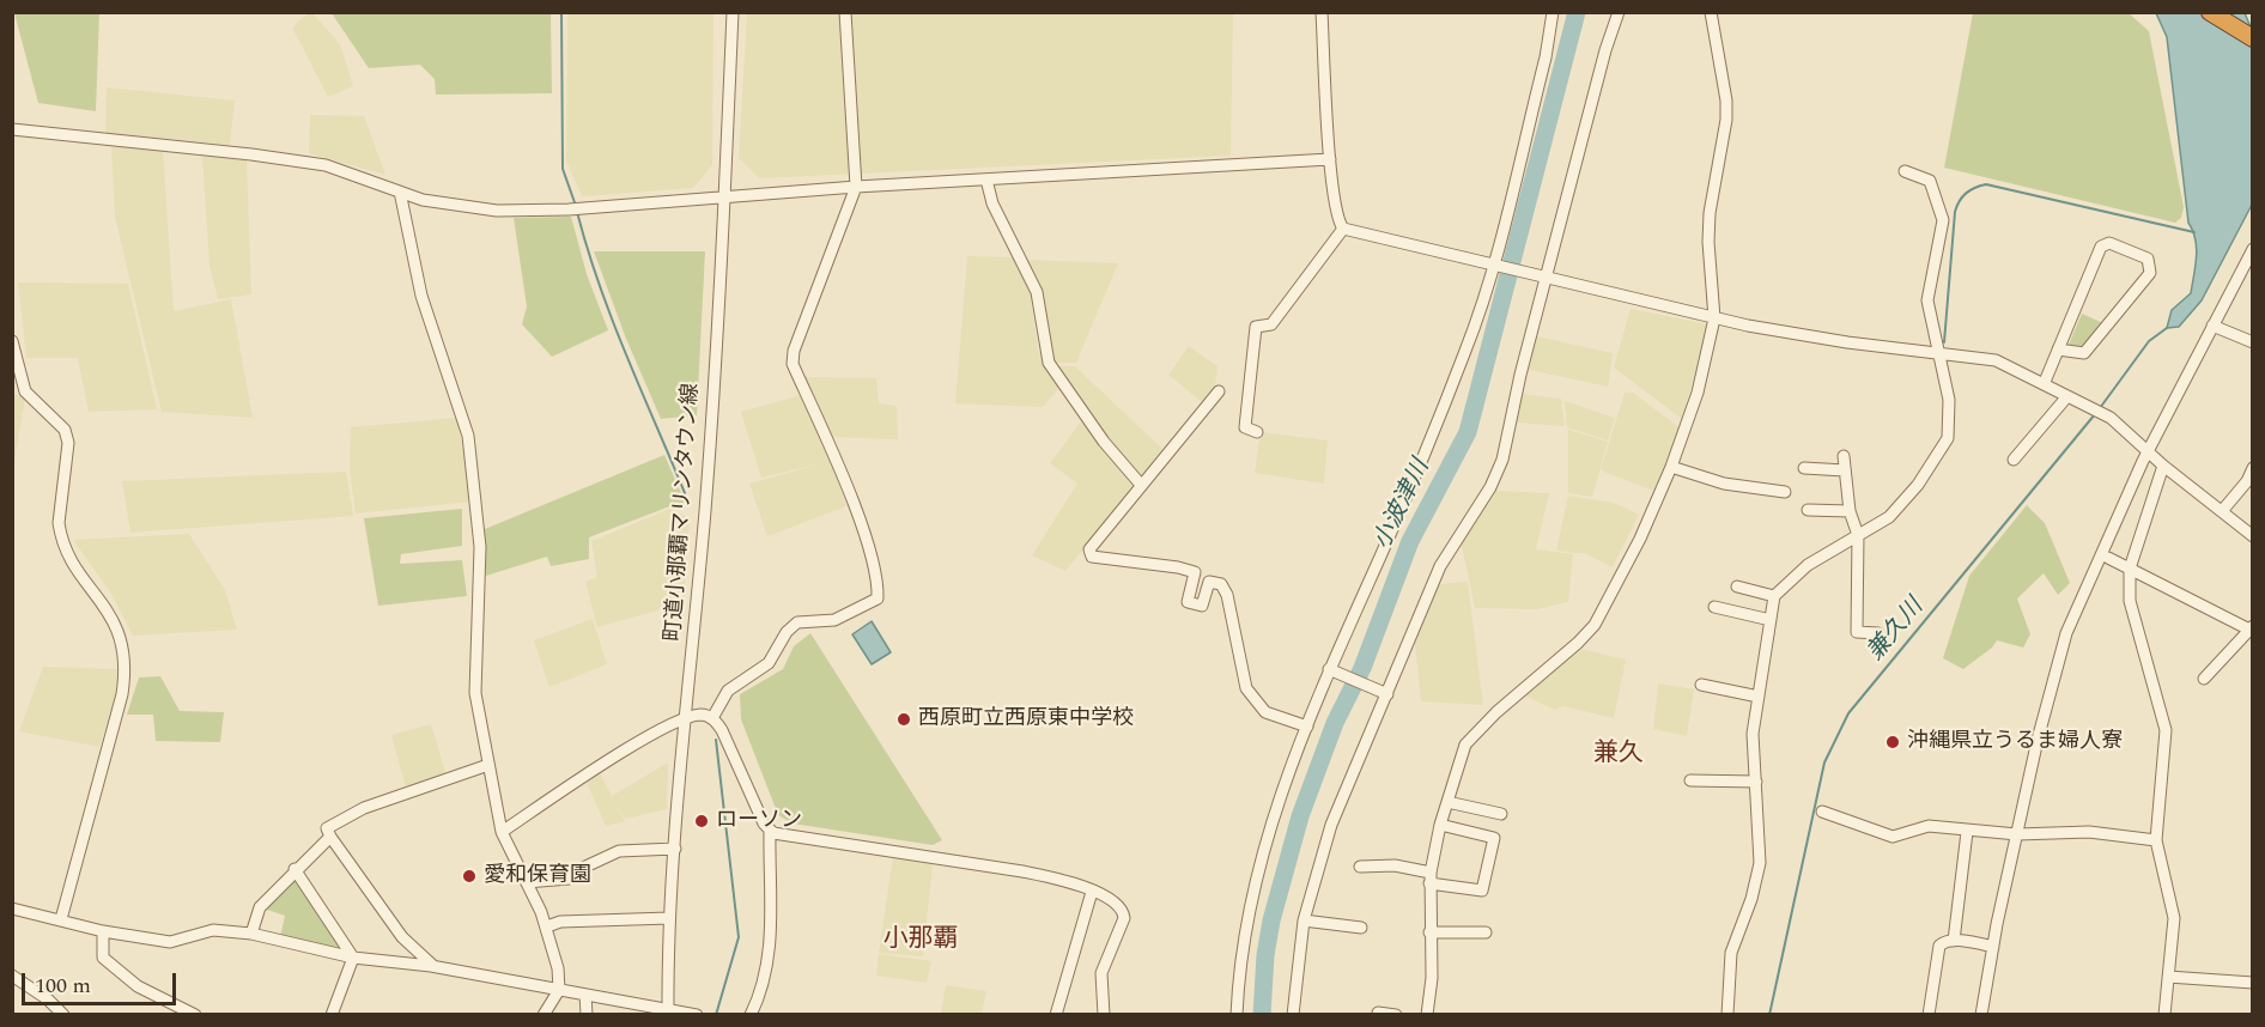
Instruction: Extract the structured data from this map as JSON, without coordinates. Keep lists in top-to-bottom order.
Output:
{
  "streets": {
    "street": ["町道小那覇マリンタウン線"]
  },
  "districts": ["兼久", "小那覇"],
  "water": ["小波津川", "兼久川"],
  "places": [
    "西原町立西原東中学校",
    "沖縄県立うるま婦人寮",
    "ローソン",
    "愛和保育園"
  ],
  "scale_bar": "100 m"
}
